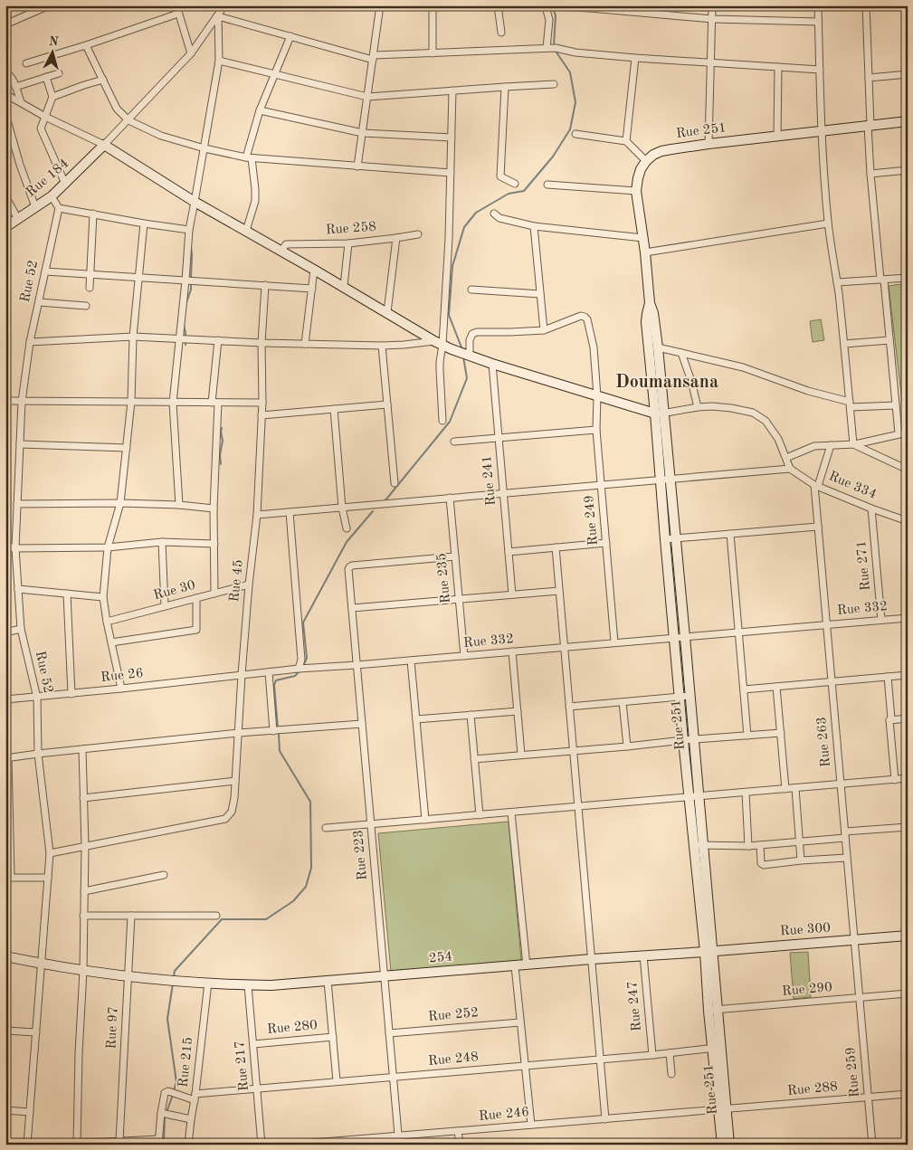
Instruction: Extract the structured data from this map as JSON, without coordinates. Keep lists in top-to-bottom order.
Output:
{
  "streets": {
    "main road": [
      "Rue 251",
      "Rue 184",
      "Rue 300",
      "254"
    ],
    "street": [
      "Rue 258",
      "Rue 52",
      "Rue 241",
      "Rue 334",
      "Rue 249",
      "Rue 271",
      "Rue 235",
      "Rue 45",
      "Rue 30",
      "Rue 332",
      "Rue 26",
      "Rue 263",
      "Rue 223",
      "Rue 290",
      "Rue 247",
      "Rue 252",
      "Rue 97",
      "Rue 280",
      "Rue 248",
      "Rue 215",
      "Rue 217",
      "Rue 259",
      "Rue 288",
      "Rue 246"
    ]
  },
  "crossings": [
    ["Rue 251", "Rue 332"],
    ["Rue 251", "Rue 300"],
    ["Rue 251", "254"],
    ["Rue 251", "Rue 290"],
    ["Rue 251", "Rue 248"],
    ["Rue 251", "Rue 288"],
    ["Rue 251", "Rue 246"],
    ["Rue 52", "Rue 26"],
    ["Rue 52", "254"],
    ["Rue 334", "Rue 271"],
    ["Rue 334", "Rue 263"],
    ["Rue 249", "Rue 332"],
    ["Rue 271", "Rue 332"],
    ["Rue 235", "Rue 332"],
    ["Rue 235", "Rue 223"],
    ["Rue 45", "Rue 30"],
    ["Rue 45", "Rue 332"],
    ["Rue 45", "Rue 26"],
    ["Rue 332", "Rue 26"],
    ["Rue 332", "Rue 263"],
    ["Rue 332", "Rue 223"],
    ["Rue 263", "Rue 300"],
    ["Rue 263", "Rue 290"],
    ["Rue 263", "Rue 259"],
    ["Rue 223", "254"],
    ["Rue 223", "Rue 252"],
    ["Rue 223", "Rue 248"],
    ["Rue 223", "Rue 246"],
    ["Rue 300", "254"],
    ["254", "Rue 247"],
    ["254", "Rue 97"],
    ["254", "Rue 215"],
    ["254", "Rue 217"],
    ["Rue 290", "Rue 259"],
    ["Rue 247", "Rue 248"],
    ["Rue 280", "Rue 217"],
    ["Rue 248", "Rue 215"],
    ["Rue 248", "Rue 217"],
    ["Rue 259", "Rue 288"],
    ["Rue 288", "Rue 246"]
  ],
  "districts": ["Doumansana"],
  "north": "top"
}
